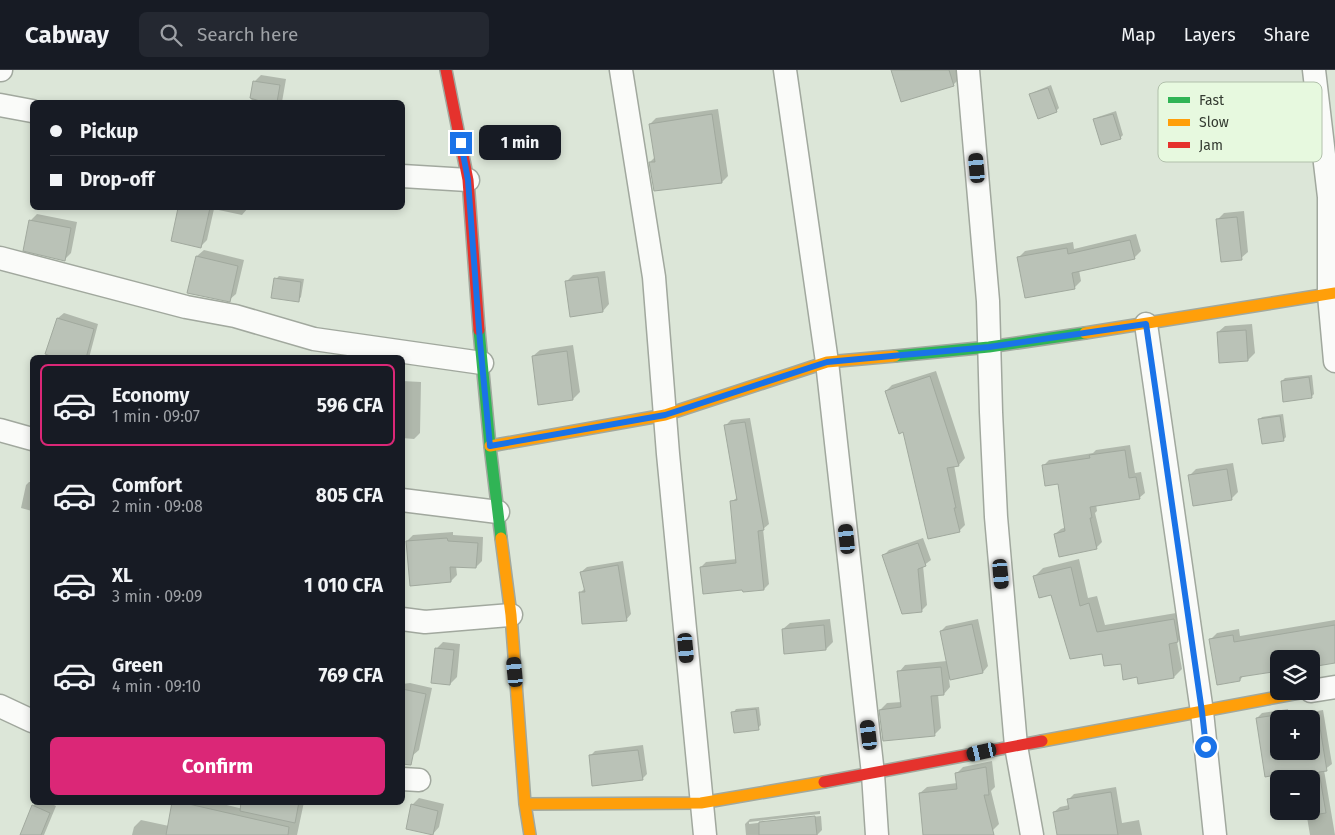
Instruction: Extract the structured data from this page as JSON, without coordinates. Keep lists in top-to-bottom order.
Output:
{
  "legend": ["Fast", "Slow", "Jam"],
  "page": {
    "header": "Cabway",
    "search": "Search here",
    "nav": ["Map", "Layers", "Share"],
    "banner": ["Pickup", "Drop-off"],
    "bubble": "1 min",
    "list": [
      {
        "name": "Economy",
        "note": "1 min · 09:07",
        "value": "596 CFA"
      },
      {
        "name": "Comfort",
        "note": "2 min · 09:08",
        "value": "805 CFA"
      },
      {
        "name": "XL",
        "note": "3 min · 09:09",
        "value": "1 010 CFA"
      },
      {
        "name": "Green",
        "note": "4 min · 09:10",
        "value": "769 CFA"
      }
    ],
    "map_buttons": ["+", "−"],
    "buttons": "Confirm"
  }
}
